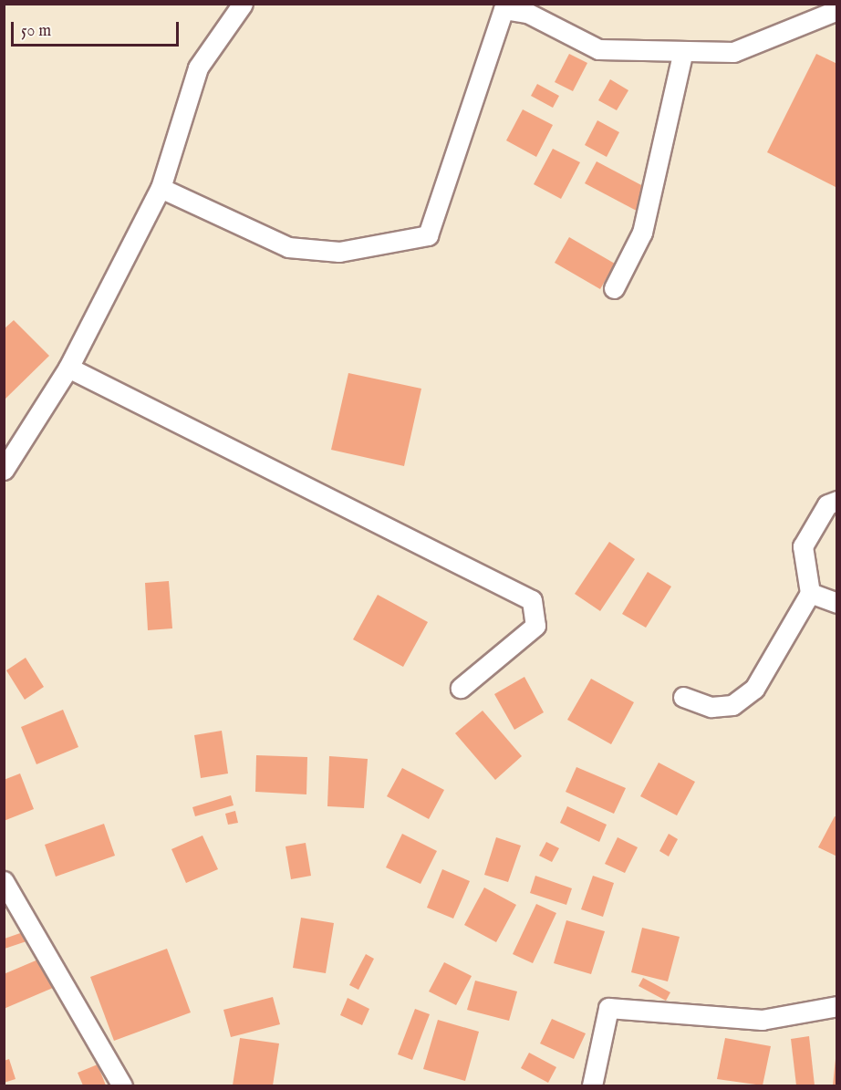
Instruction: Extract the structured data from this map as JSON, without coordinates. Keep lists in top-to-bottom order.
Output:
{
  "scale_bar": "50 m"
}
